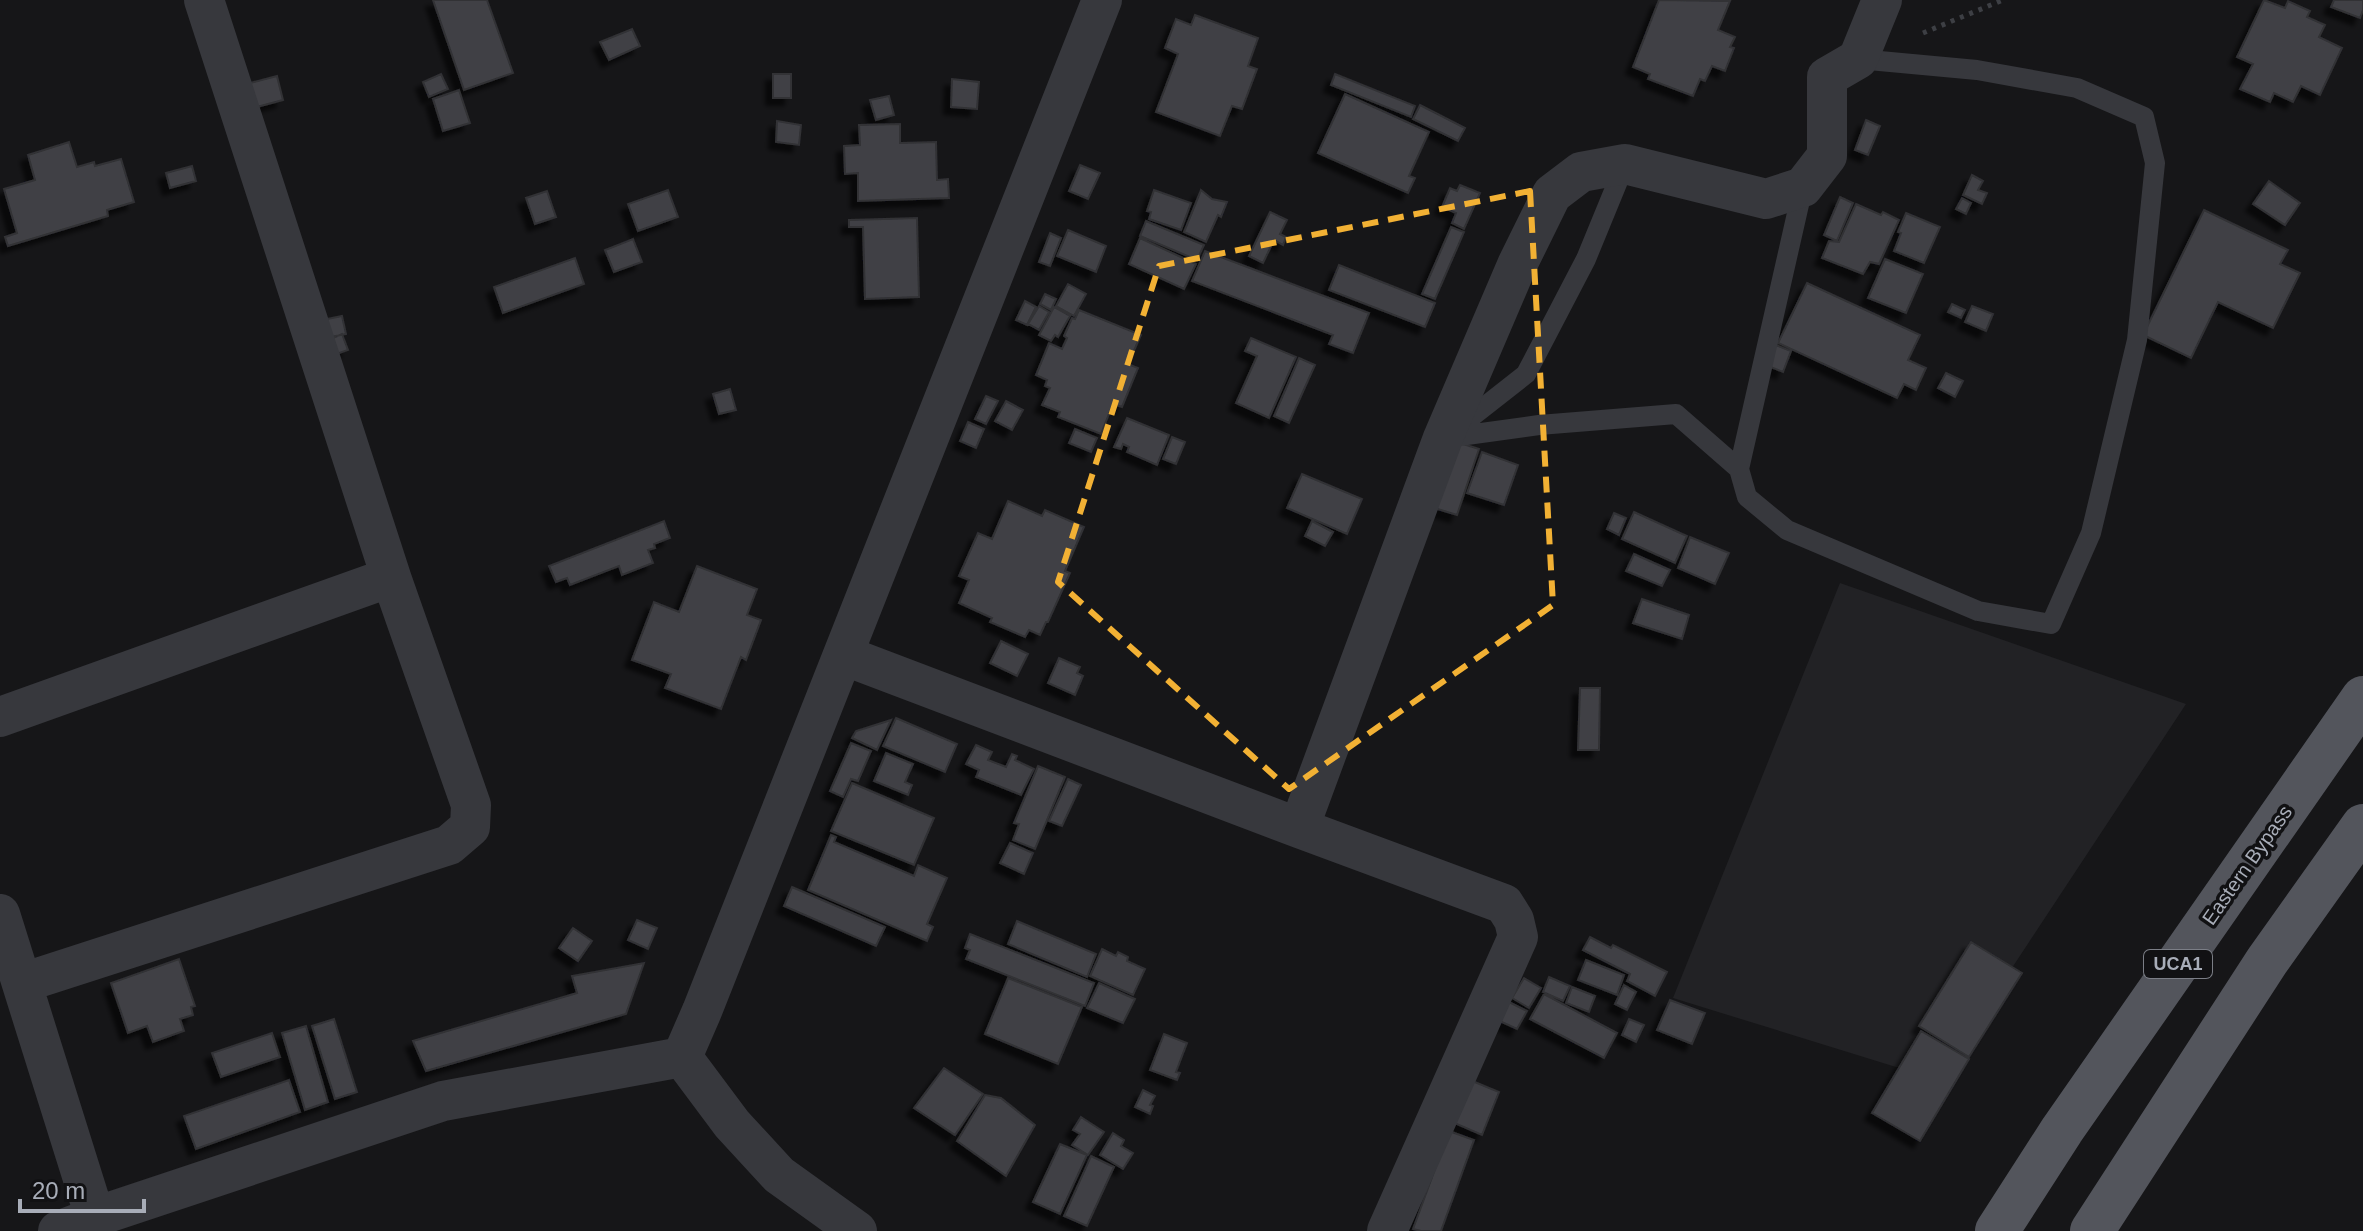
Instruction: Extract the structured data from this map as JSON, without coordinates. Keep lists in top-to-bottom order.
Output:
{
  "streets": {
    "main road": ["Eastern Bypass", "UCA1"]
  },
  "scale_bar": "20 m"
}
